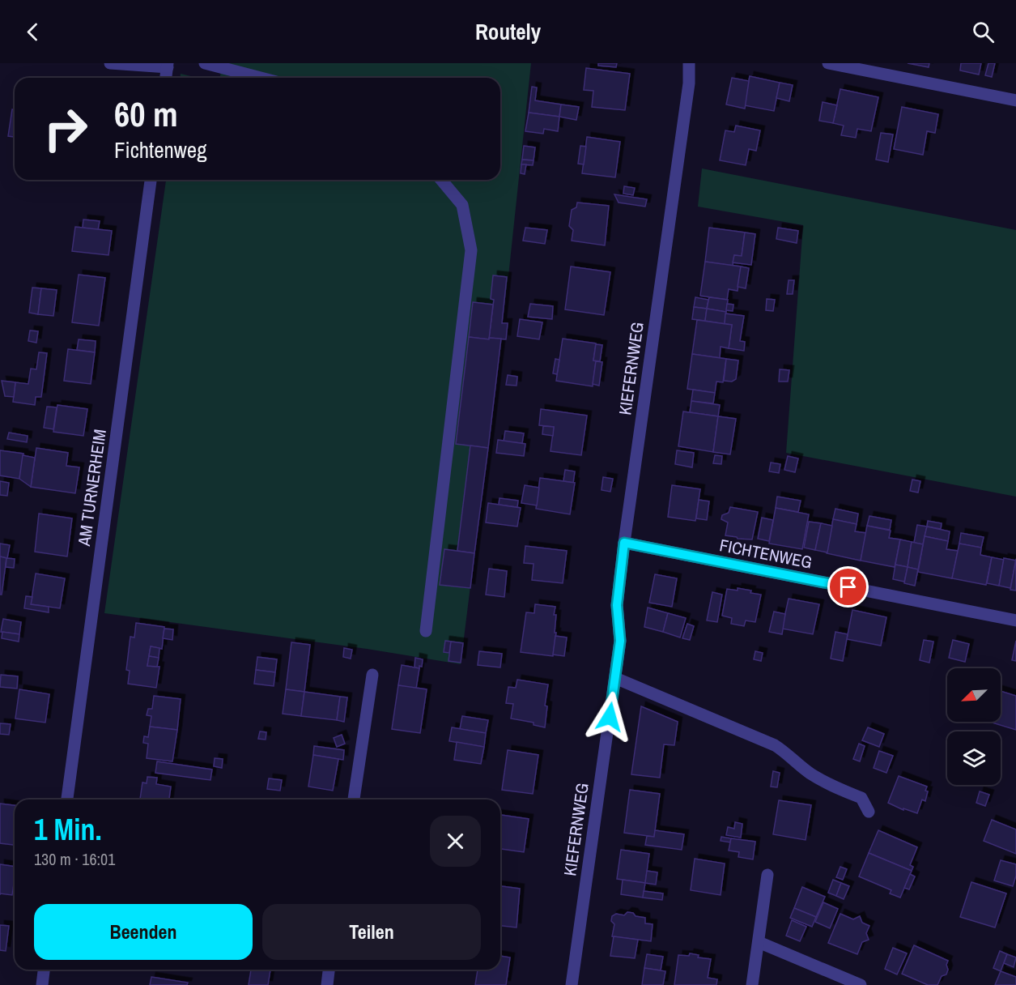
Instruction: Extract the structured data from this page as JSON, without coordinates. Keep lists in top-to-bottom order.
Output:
{
  "streets": {
    "street": ["KIEFERNWEG", "AM TURNERHEIM", "FICHTENWEG"]
  },
  "crossings": [
    ["KIEFERNWEG", "FICHTENWEG"]
  ],
  "north": "bottom left",
  "page": {
    "header": "Routely",
    "turn": ["60 m", "Fichtenweg"],
    "heading": ["1 Min.", "130 m · 16:01"],
    "buttons": ["Beenden", "Teilen"]
  }
}
